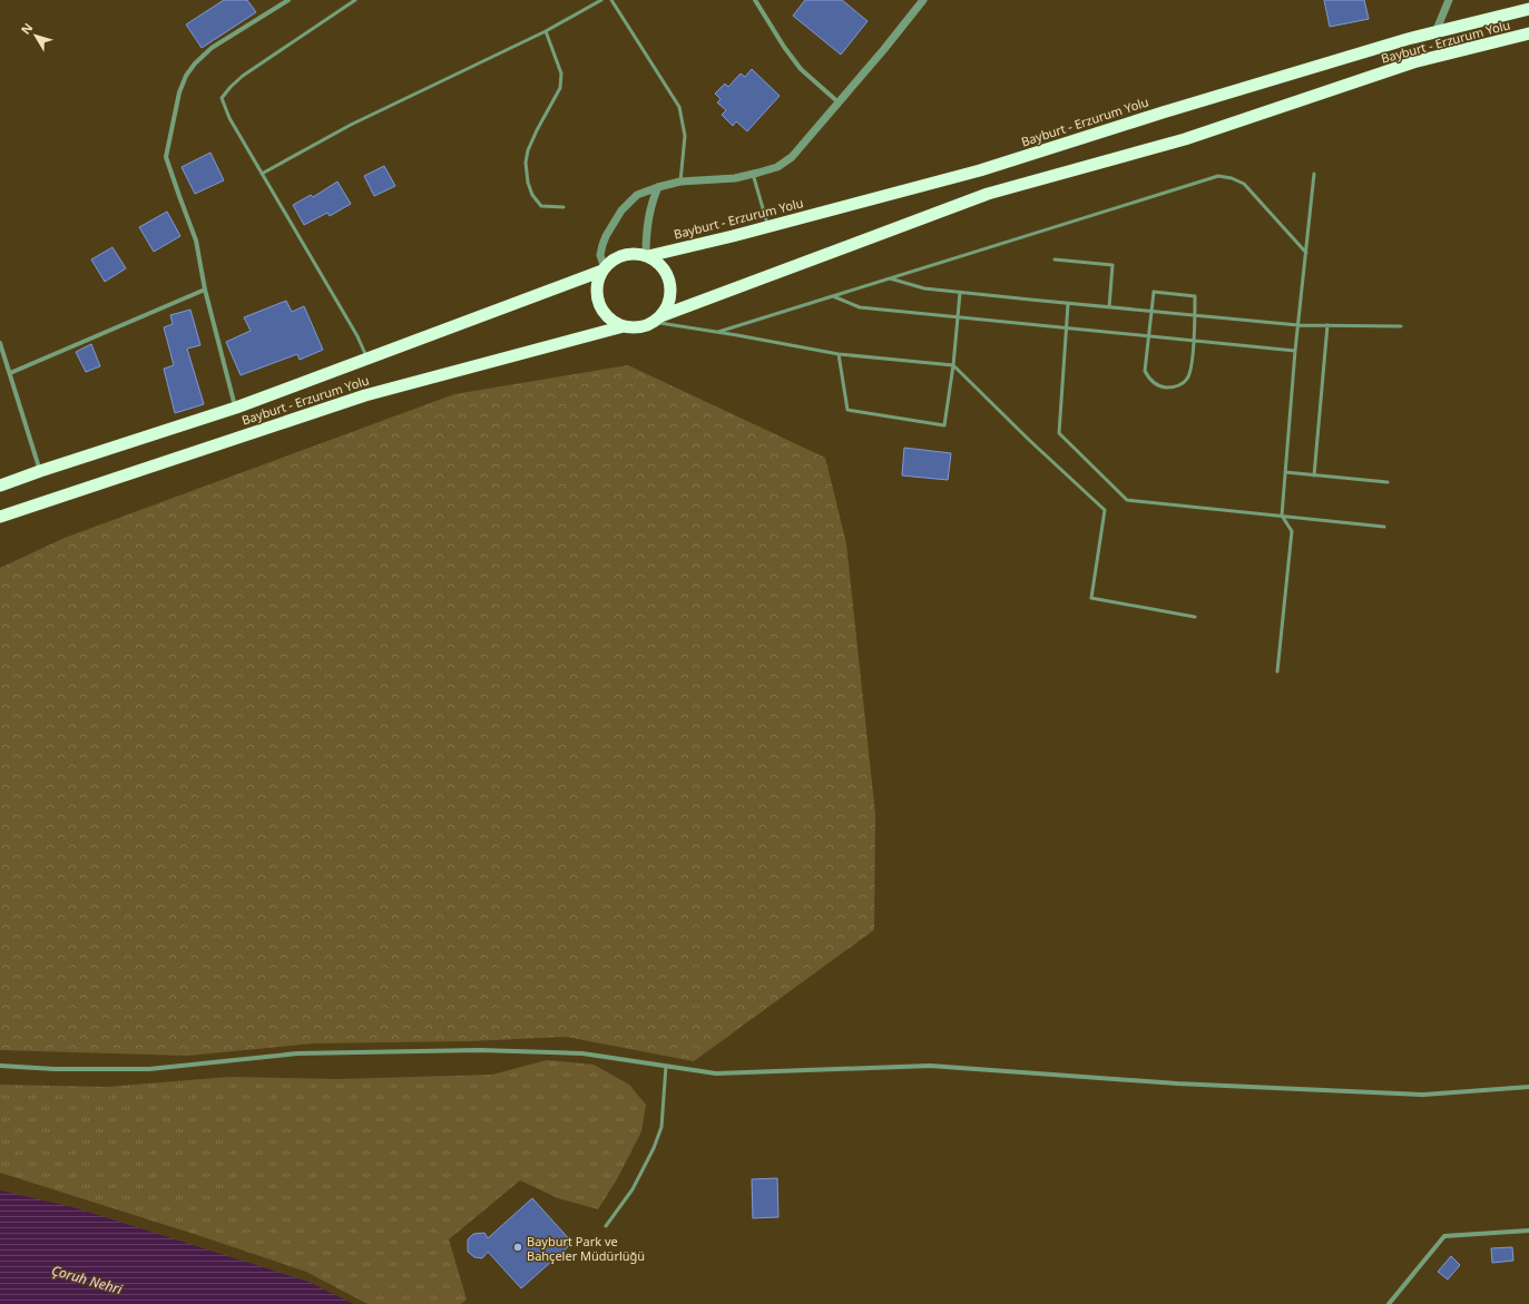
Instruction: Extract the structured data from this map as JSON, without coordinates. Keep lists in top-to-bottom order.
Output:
{
  "streets": {
    "highway": ["Bayburt - Erzurum Yolu"]
  },
  "water": ["Çoruh Nehri"],
  "places": ["Bayburt Park ve Bahçeler Müdürlüğü"],
  "north": "top left"
}
